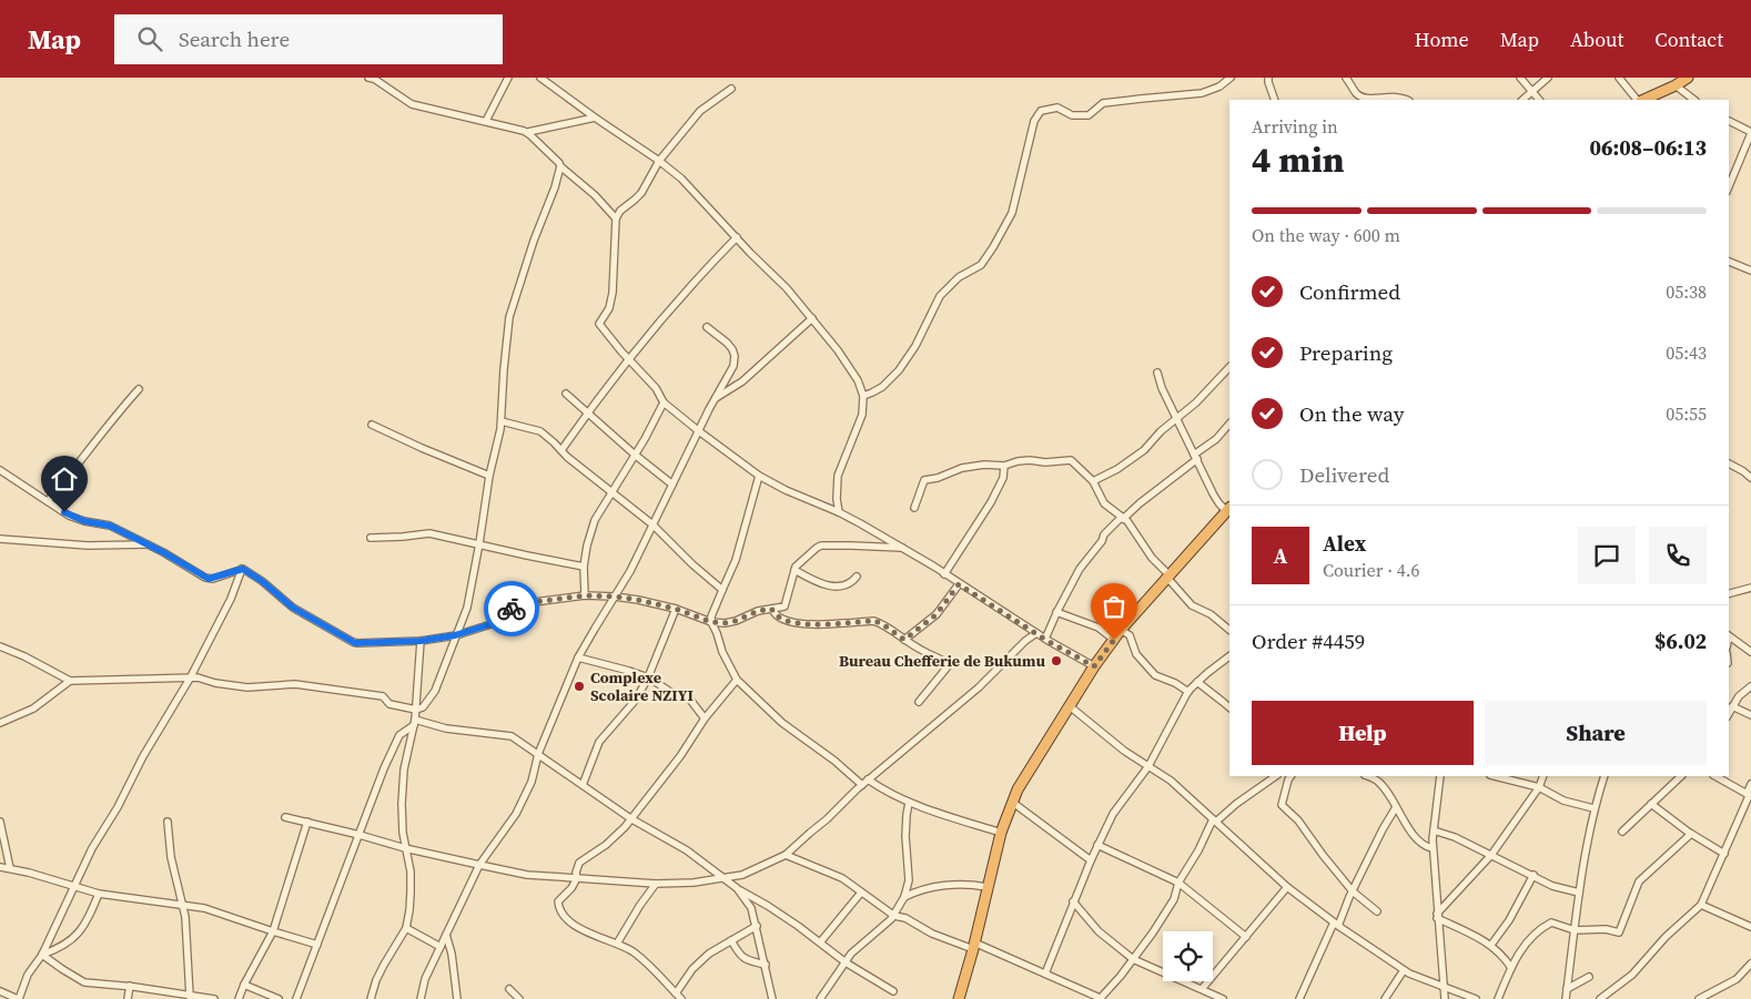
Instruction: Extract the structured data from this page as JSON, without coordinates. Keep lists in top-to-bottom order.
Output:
{
  "places": ["Bureau Chefferie de Bukumu", "Complexe Scolaire NZIYI"],
  "page": {
    "header": "Map",
    "search": "Search here",
    "nav": [
      "Home",
      "Map",
      "About",
      "Contact"
    ],
    "heading": ["4 min", "Arriving in", "06:08–06:13"],
    "panel": [
      "Alex",
      "Courier · 4.6",
      "Order #4459",
      "$6.02"
    ],
    "bar": "On the way · 600 m",
    "list": [
      ["Confirmed", "05:38"],
      ["Preparing", "05:43"],
      ["On the way", "05:55"],
      "Delivered"
    ],
    "round": "A",
    "buttons": ["Help", "Share"]
  }
}
